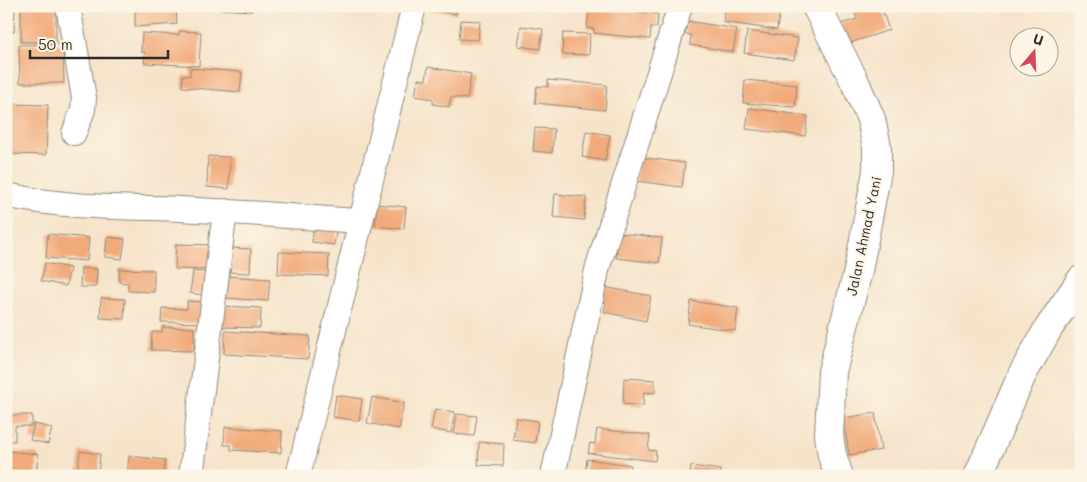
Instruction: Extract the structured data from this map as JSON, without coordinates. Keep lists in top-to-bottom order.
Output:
{
  "streets": {
    "highway": ["Jalan Ahmad Yani"]
  },
  "scale_bar": "50 m",
  "north": "top"
}
